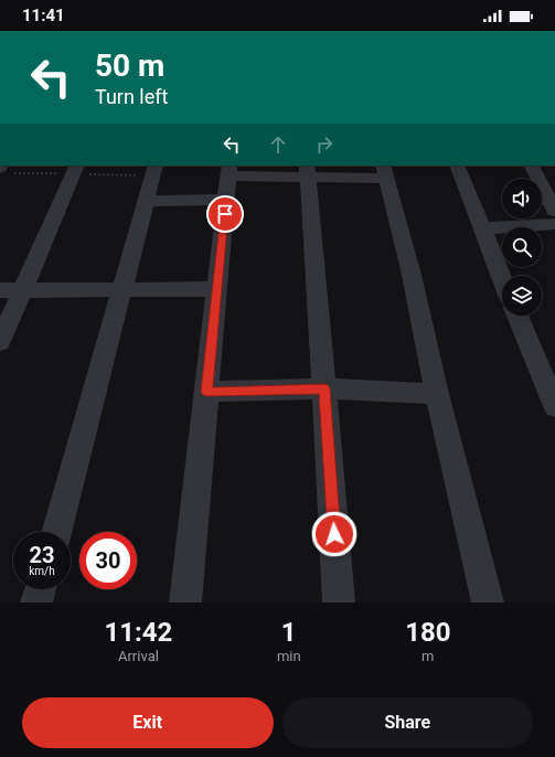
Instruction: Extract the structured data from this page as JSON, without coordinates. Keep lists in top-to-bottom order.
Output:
{
  "page": {
    "status": "11:41",
    "turn": ["50 m", "Turn left"],
    "speed": "23 km/h",
    "limit": "30",
    "eta": [
      "11:42",
      "Arrival",
      "1",
      "min",
      "180",
      "m"
    ],
    "buttons": ["Exit", "Share"]
  }
}
